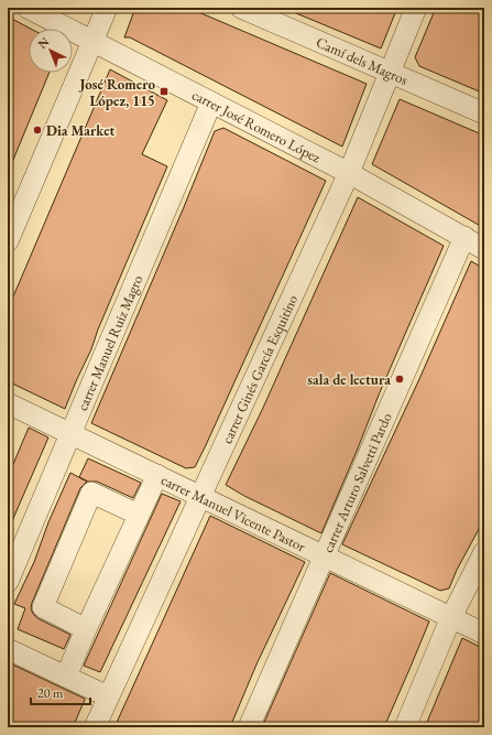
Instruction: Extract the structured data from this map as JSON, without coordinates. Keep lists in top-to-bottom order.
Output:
{
  "streets": {
    "street": [
      "Camí dels Magros",
      "carrer José Romero López",
      "carrer Manuel Ruiz Magro",
      "carrer Ginés García Esquitino",
      "carrer Arturo Salvetti Pardo",
      "carrer Manuel Vicente Pastor"
    ]
  },
  "crossings": [
    ["Camí dels Magros", "carrer Ginés García Esquitino"],
    ["carrer José Romero López", "carrer Manuel Ruiz Magro"],
    ["carrer José Romero López", "carrer Ginés García Esquitino"],
    ["carrer José Romero López", "carrer Arturo Salvetti Pardo"],
    ["carrer Manuel Ruiz Magro", "carrer Manuel Vicente Pastor"],
    ["carrer Ginés García Esquitino", "carrer Manuel Vicente Pastor"],
    ["carrer Arturo Salvetti Pardo", "carrer Manuel Vicente Pastor"]
  ],
  "places": {
    "transit": ["José Romero López, 115"],
    "other": ["Dia Market", "sala de lectura"]
  },
  "scale_bar": "20 m",
  "north": "top left"
}
